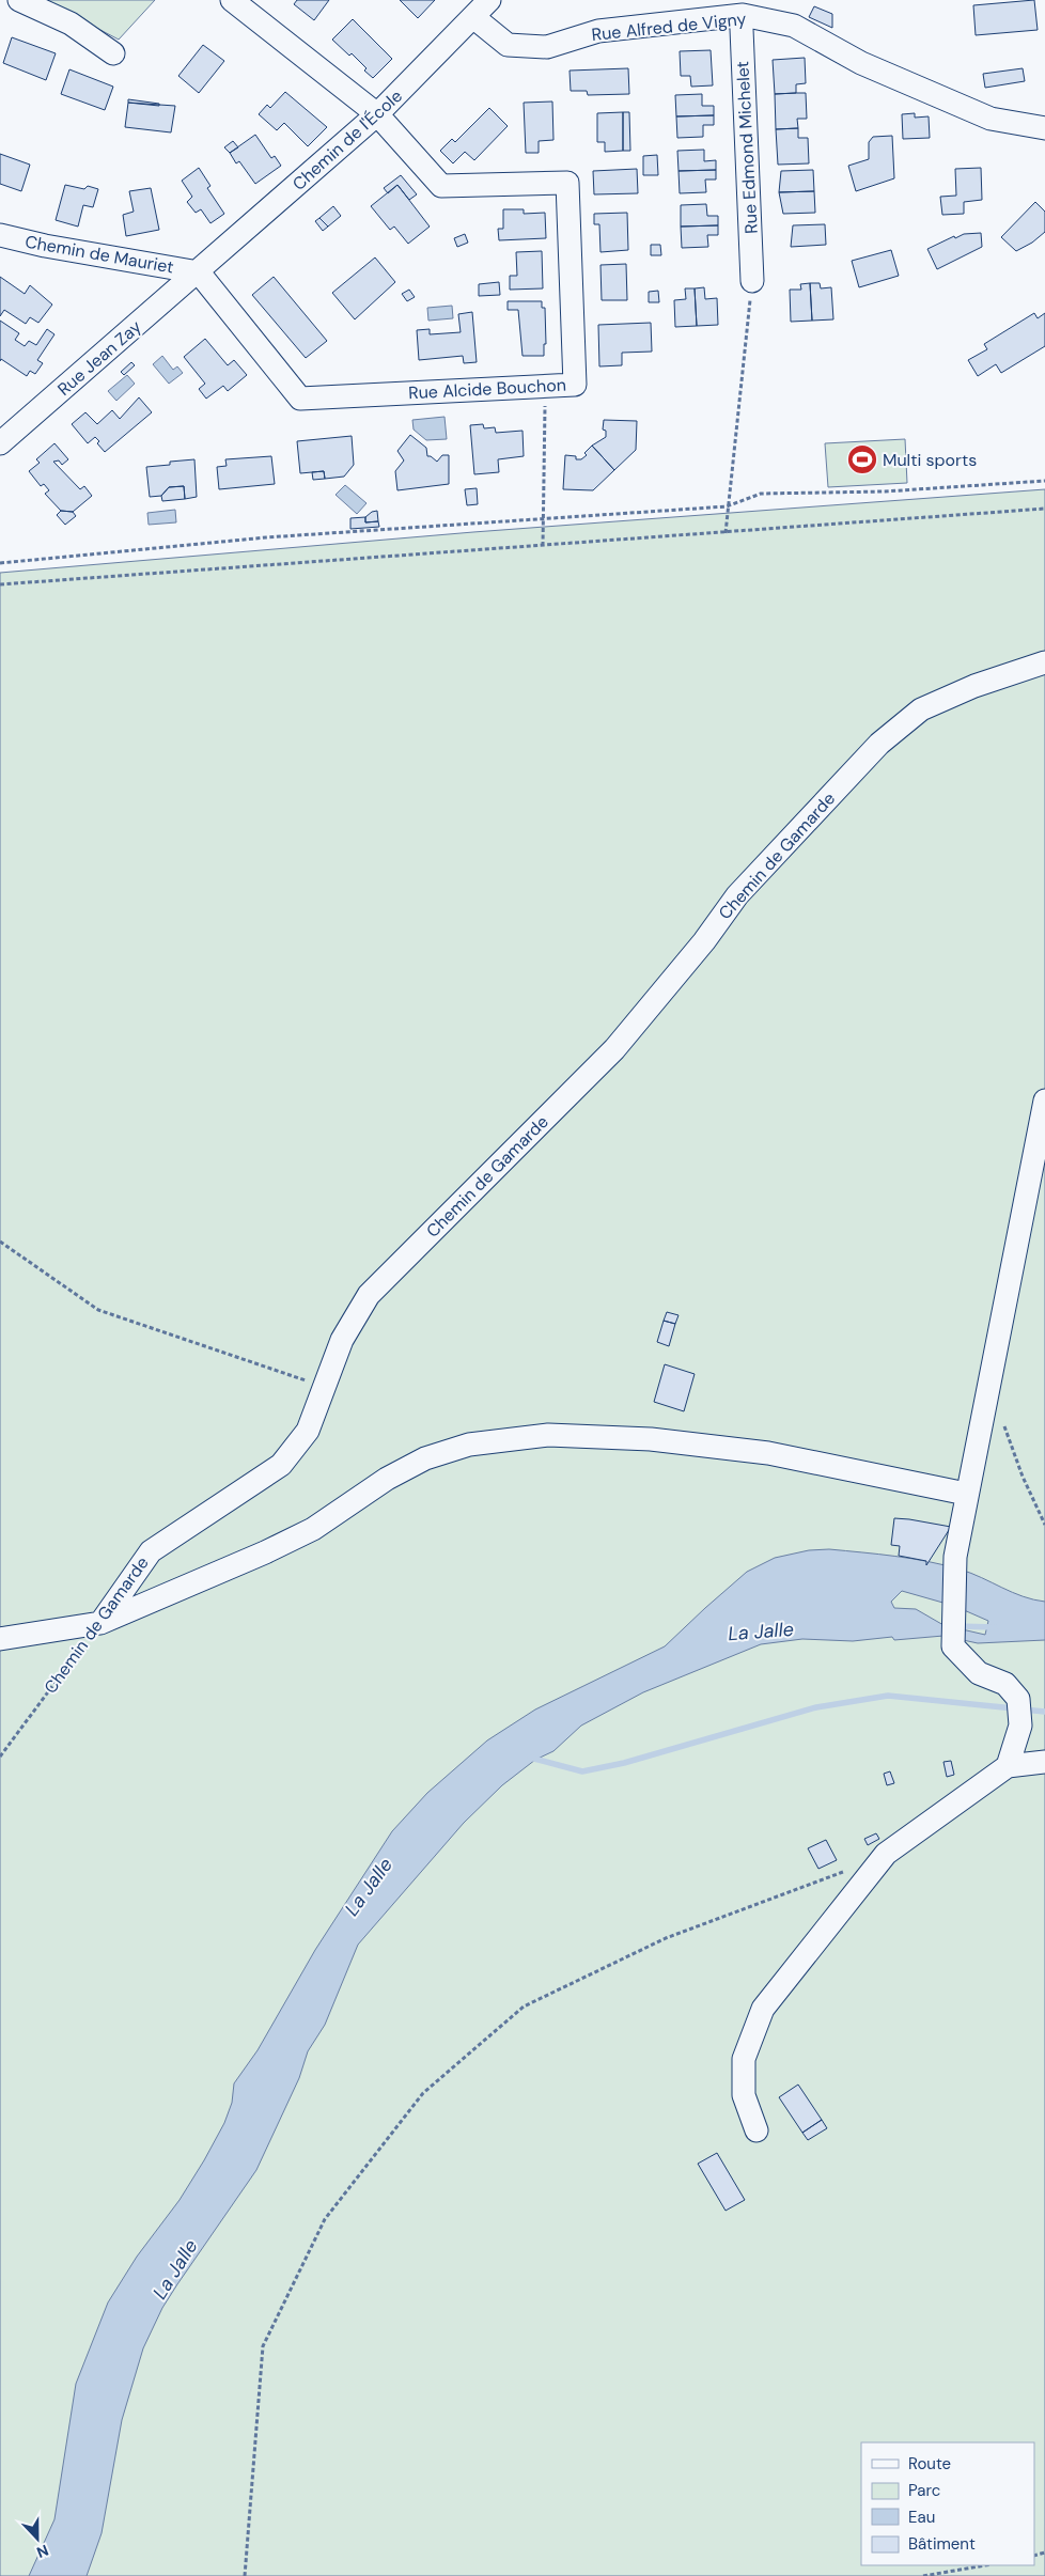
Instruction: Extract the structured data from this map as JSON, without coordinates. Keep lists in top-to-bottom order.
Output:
{
  "streets": {
    "street": [
      "Rue Alfred de Vigny",
      "Chemin de l'École",
      "Rue Edmond Michelet",
      "Chemin de Mauriet",
      "Rue Jean Zay",
      "Rue Alcide Bouchon",
      "Chemin de Gamarde"
    ]
  },
  "crossings": [
    ["Rue Alfred de Vigny", "Chemin de l'École"],
    ["Rue Alfred de Vigny", "Rue Edmond Michelet"],
    ["Chemin de l'École", "Chemin de Mauriet"],
    ["Chemin de l'École", "Rue Jean Zay"],
    ["Chemin de l'École", "Rue Alcide Bouchon"],
    ["Chemin de Mauriet", "Rue Jean Zay"],
    ["Chemin de Mauriet", "Rue Alcide Bouchon"],
    ["Rue Jean Zay", "Rue Alcide Bouchon"]
  ],
  "water": ["La Jalle"],
  "places": {
    "sports": ["Multi sports"]
  },
  "legend": [
    "Route",
    "Parc",
    "Eau",
    "Bâtiment"
  ],
  "north": "bottom"
}
